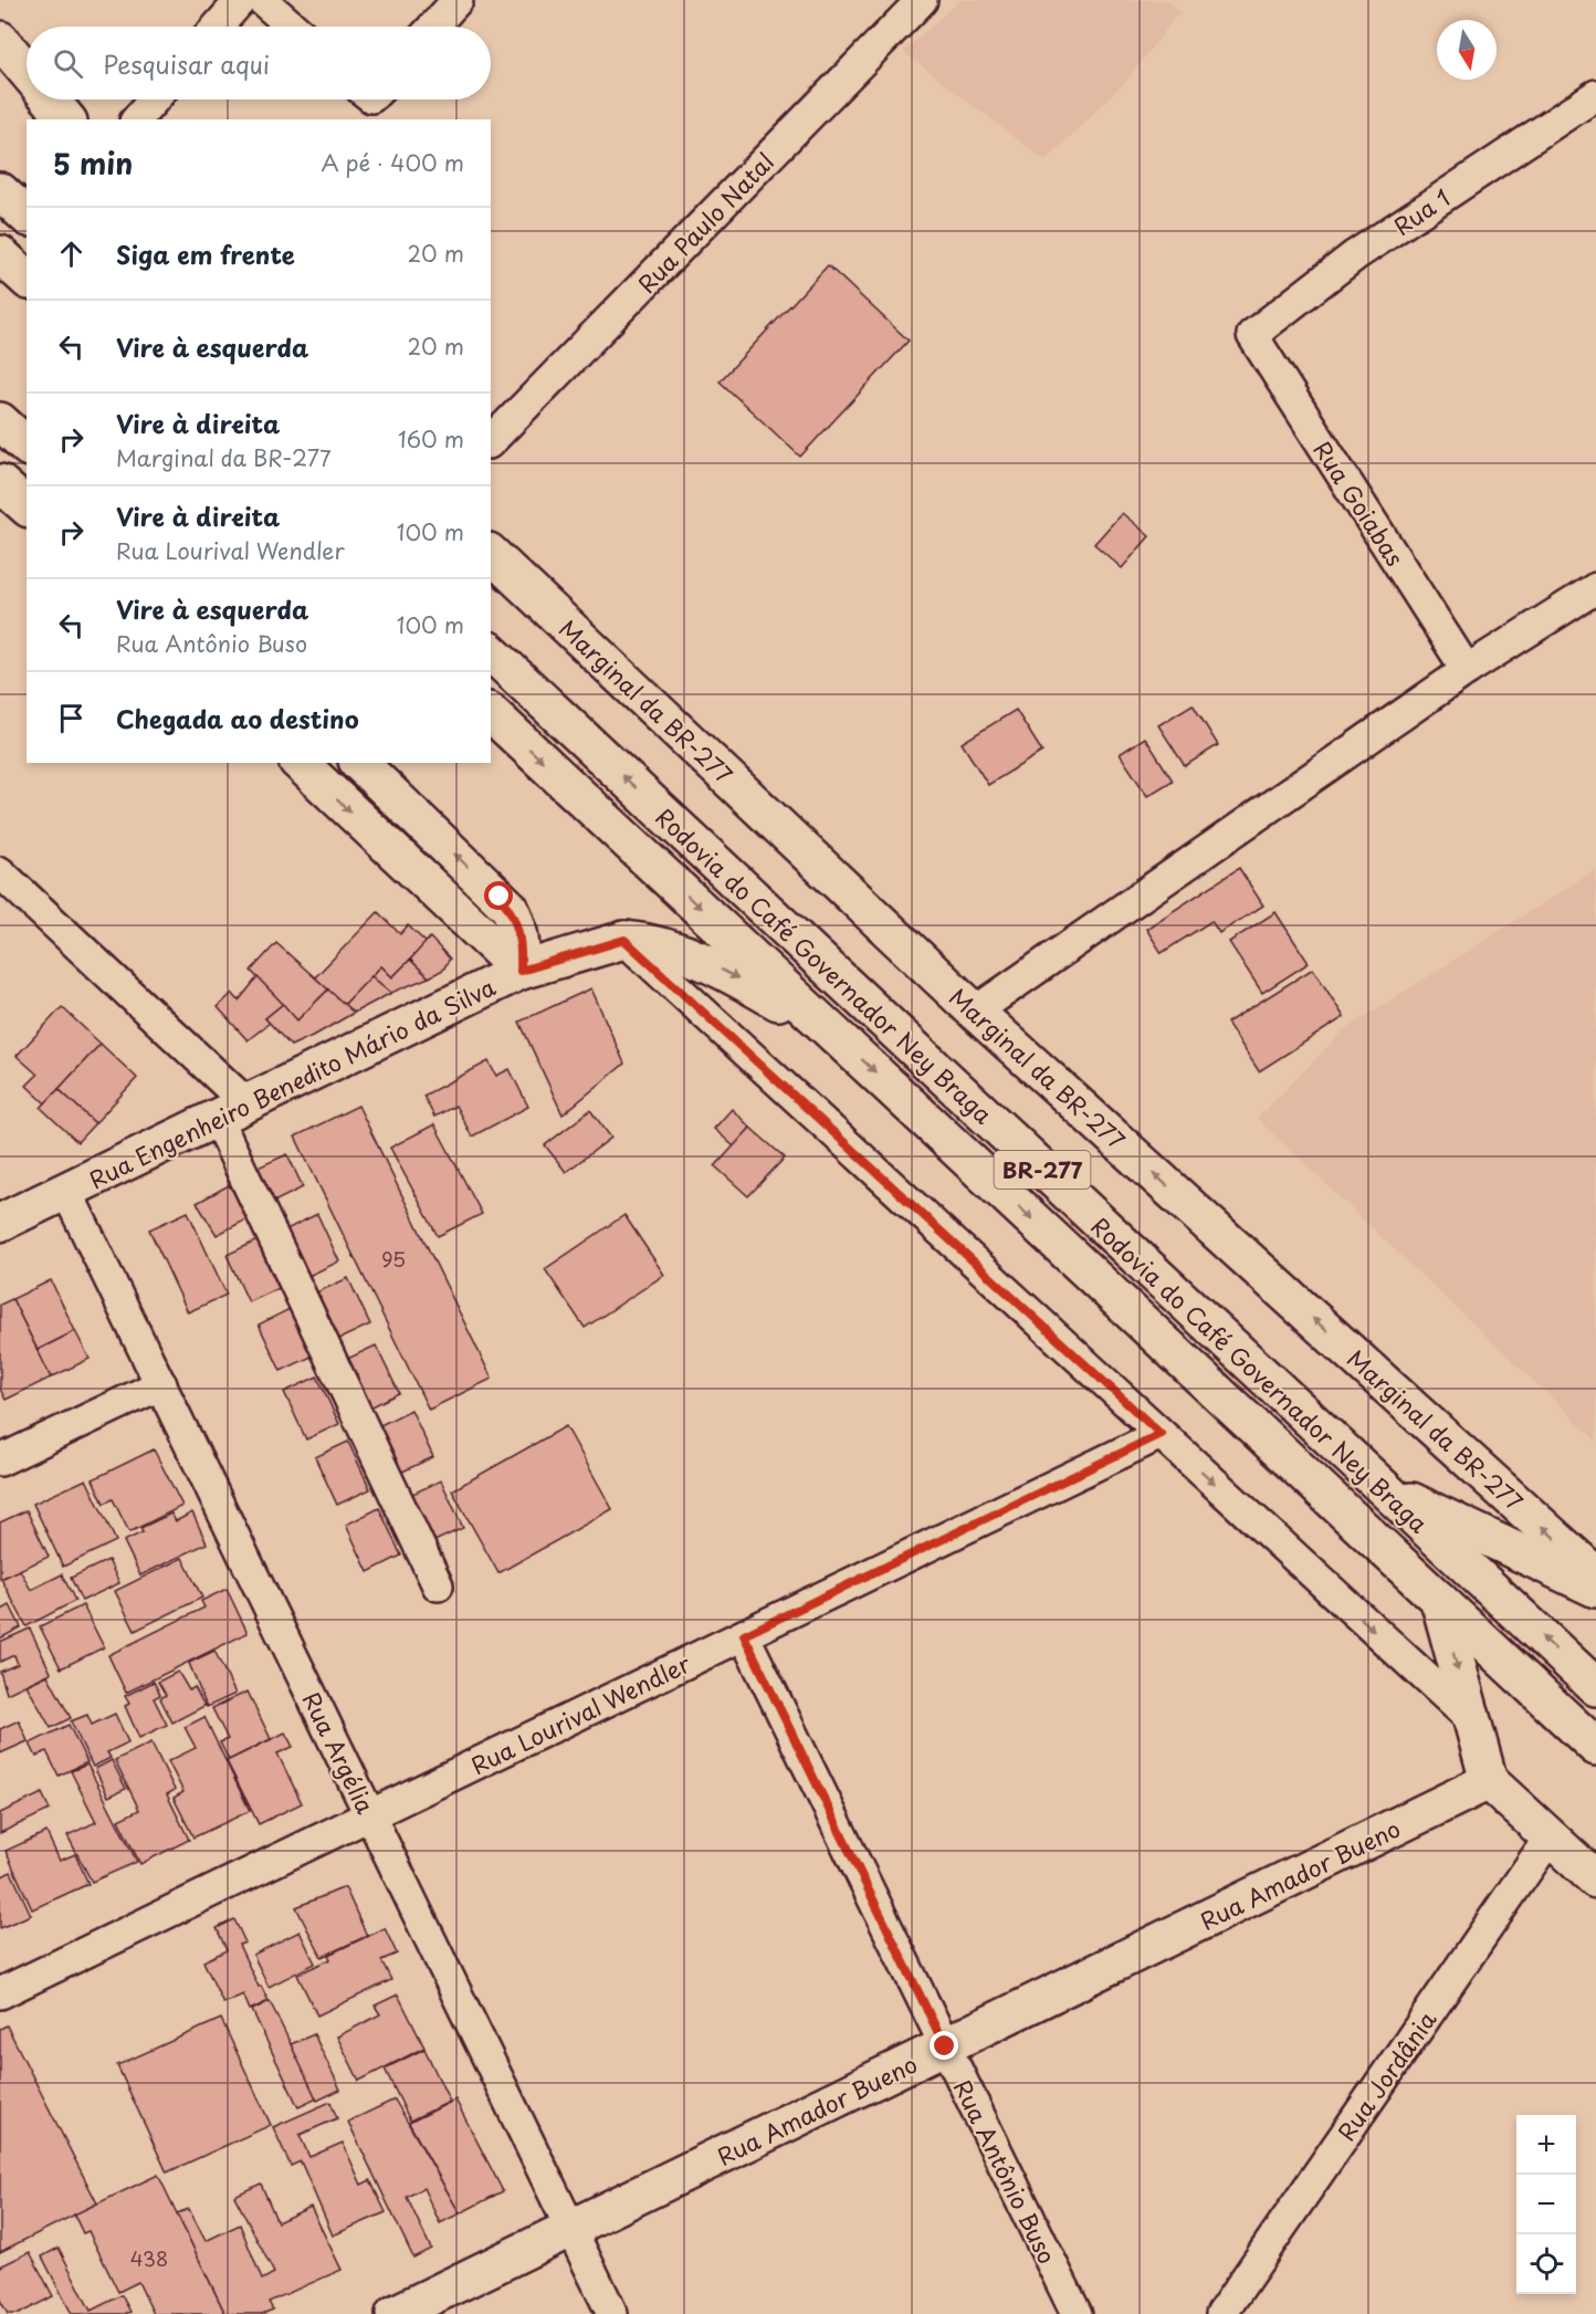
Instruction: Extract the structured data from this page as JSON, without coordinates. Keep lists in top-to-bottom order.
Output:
{
  "streets": {
    "main road": [
      "Marginal da BR-277",
      "Rodovia do Café Governador Ney Braga",
      "Rua Engenheiro Benedito Mário da Silva",
      "BR-277",
      "Rua Amador Bueno"
    ],
    "street": [
      "Rua 1",
      "Rua Paulo Natal",
      "Rua Goiabas",
      "Rua Lourival Wendler",
      "Rua Argélia",
      "Rua Jordânia",
      "Rua Antônio Buso"
    ]
  },
  "crossings": [
    ["Rua 1", "Rua Goiabas"],
    ["Rua Engenheiro Benedito Mário da Silva", "Rua Argélia"],
    ["Rua Lourival Wendler", "Rua Argélia"],
    ["Rua Lourival Wendler", "Rua Antônio Buso"],
    ["Rua Argélia", "Rua Amador Bueno"],
    ["Rua Amador Bueno", "Rua Antônio Buso"]
  ],
  "one_way": ["Marginal da BR-277"],
  "house_numbers": ["95", "438"],
  "north": "bottom",
  "page": {
    "search": "Pesquisar aqui",
    "heading": ["5 min", "A pé · 400 m"],
    "list": [
      ["Siga em frente", "20 m"],
      ["Vire à esquerda", "20 m"],
      ["Vire à direita", "Marginal da BR-277", "160 m"],
      ["Vire à direita", "Rua Lourival Wendler", "100 m"],
      ["Vire à esquerda", "Rua Antônio Buso", "100 m"],
      "Chegada ao destino"
    ],
    "map_buttons": ["+", "−"]
  }
}
